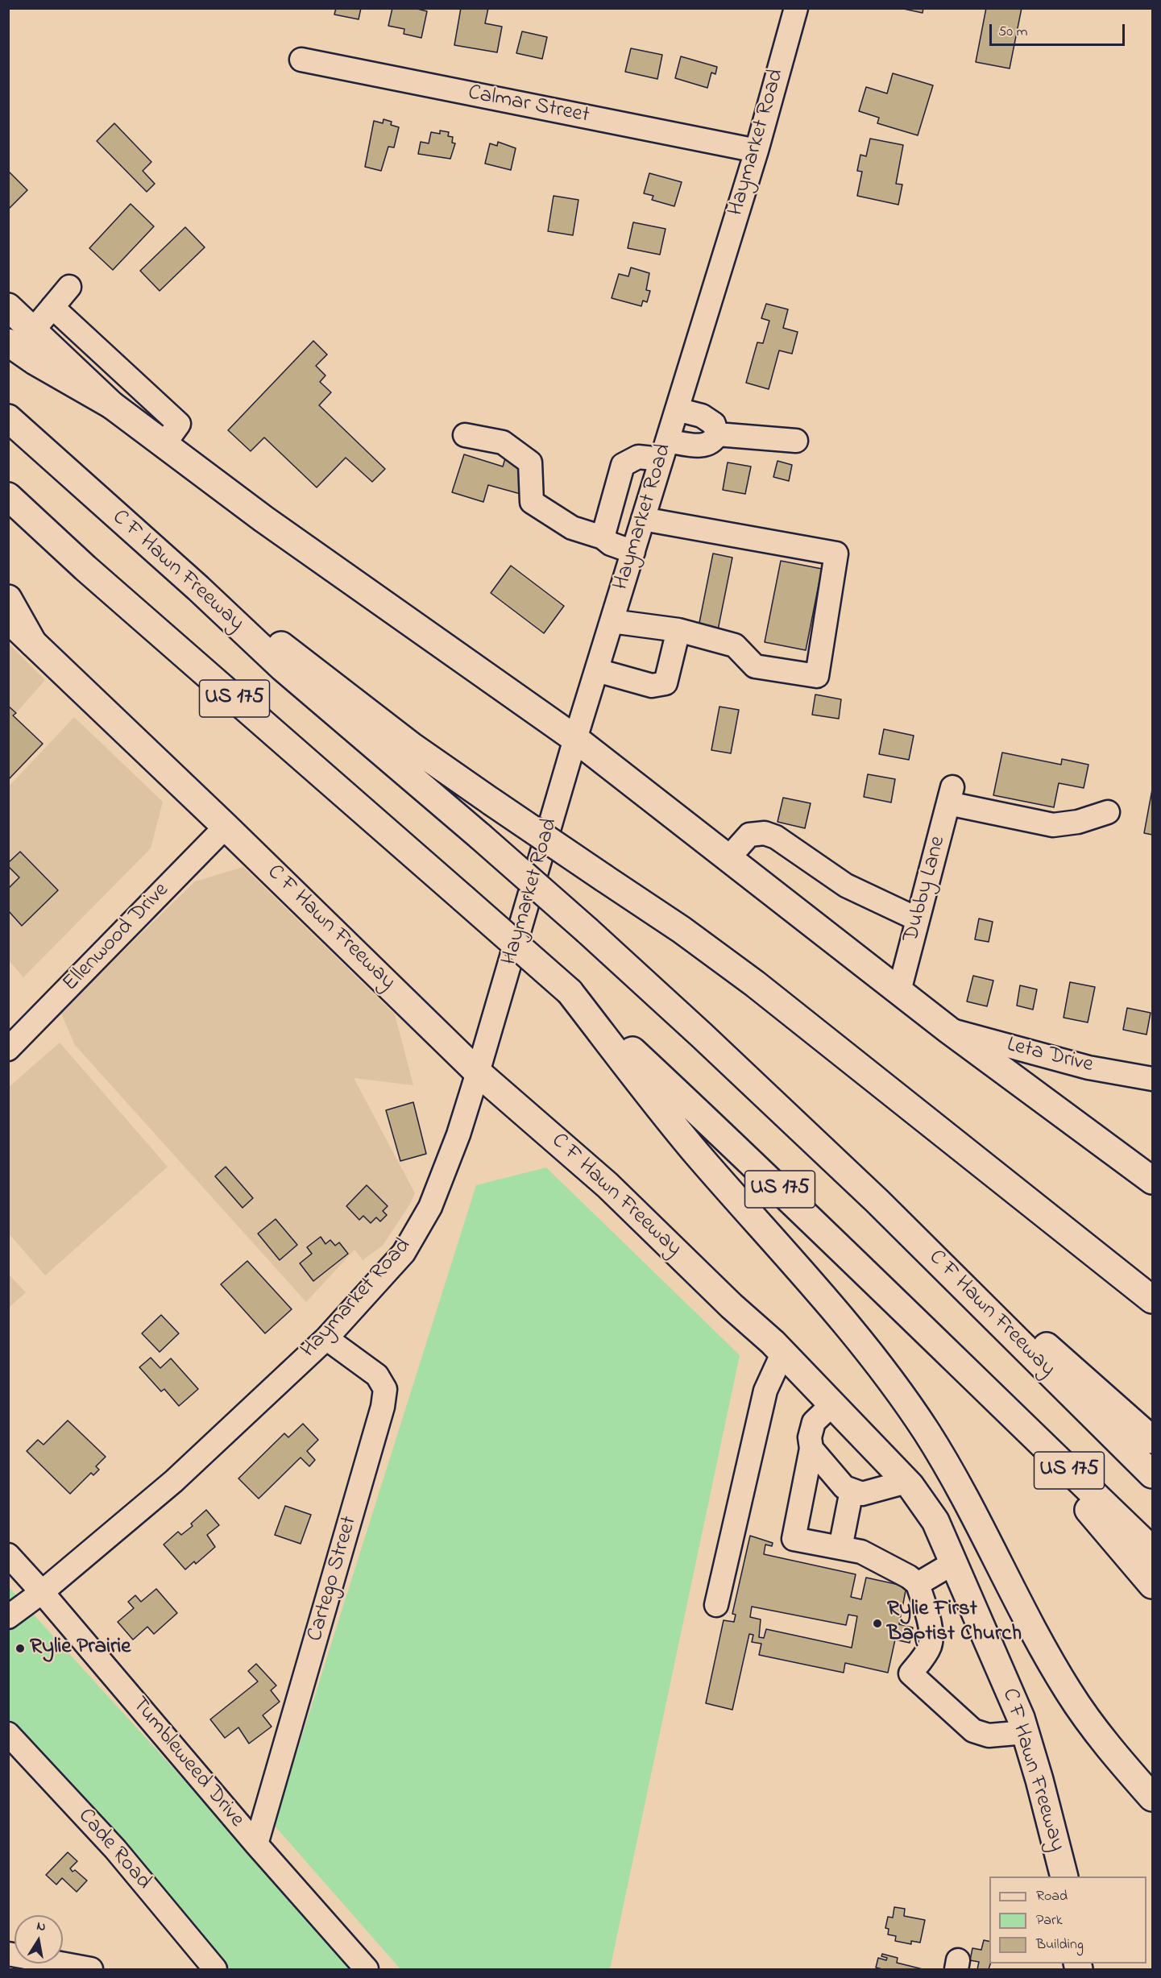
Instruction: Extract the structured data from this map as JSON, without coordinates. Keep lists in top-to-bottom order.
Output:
{
  "streets": {
    "main road": ["C F Hawn Freeway", "US 175"],
    "street": [
      "Calmar Street",
      "Haymarket Road",
      "Dubby Lane",
      "Ellenwood Drive",
      "Leta Drive",
      "Cartego Street",
      "Tumbleweed Drive",
      "Cade Road"
    ]
  },
  "crossings": [
    ["Calmar Street", "Haymarket Road"],
    ["Haymarket Road", "C F Hawn Freeway"],
    ["Haymarket Road", "Cartego Street"],
    ["Haymarket Road", "Tumbleweed Drive"],
    ["C F Hawn Freeway", "Ellenwood Drive"],
    ["Cartego Street", "Tumbleweed Drive"]
  ],
  "places": ["Rylie First Baptist Church", "Rylie Prairie"],
  "legend": ["Road", "Park", "Building"],
  "scale_bar": "50 m",
  "north": "top"
}
